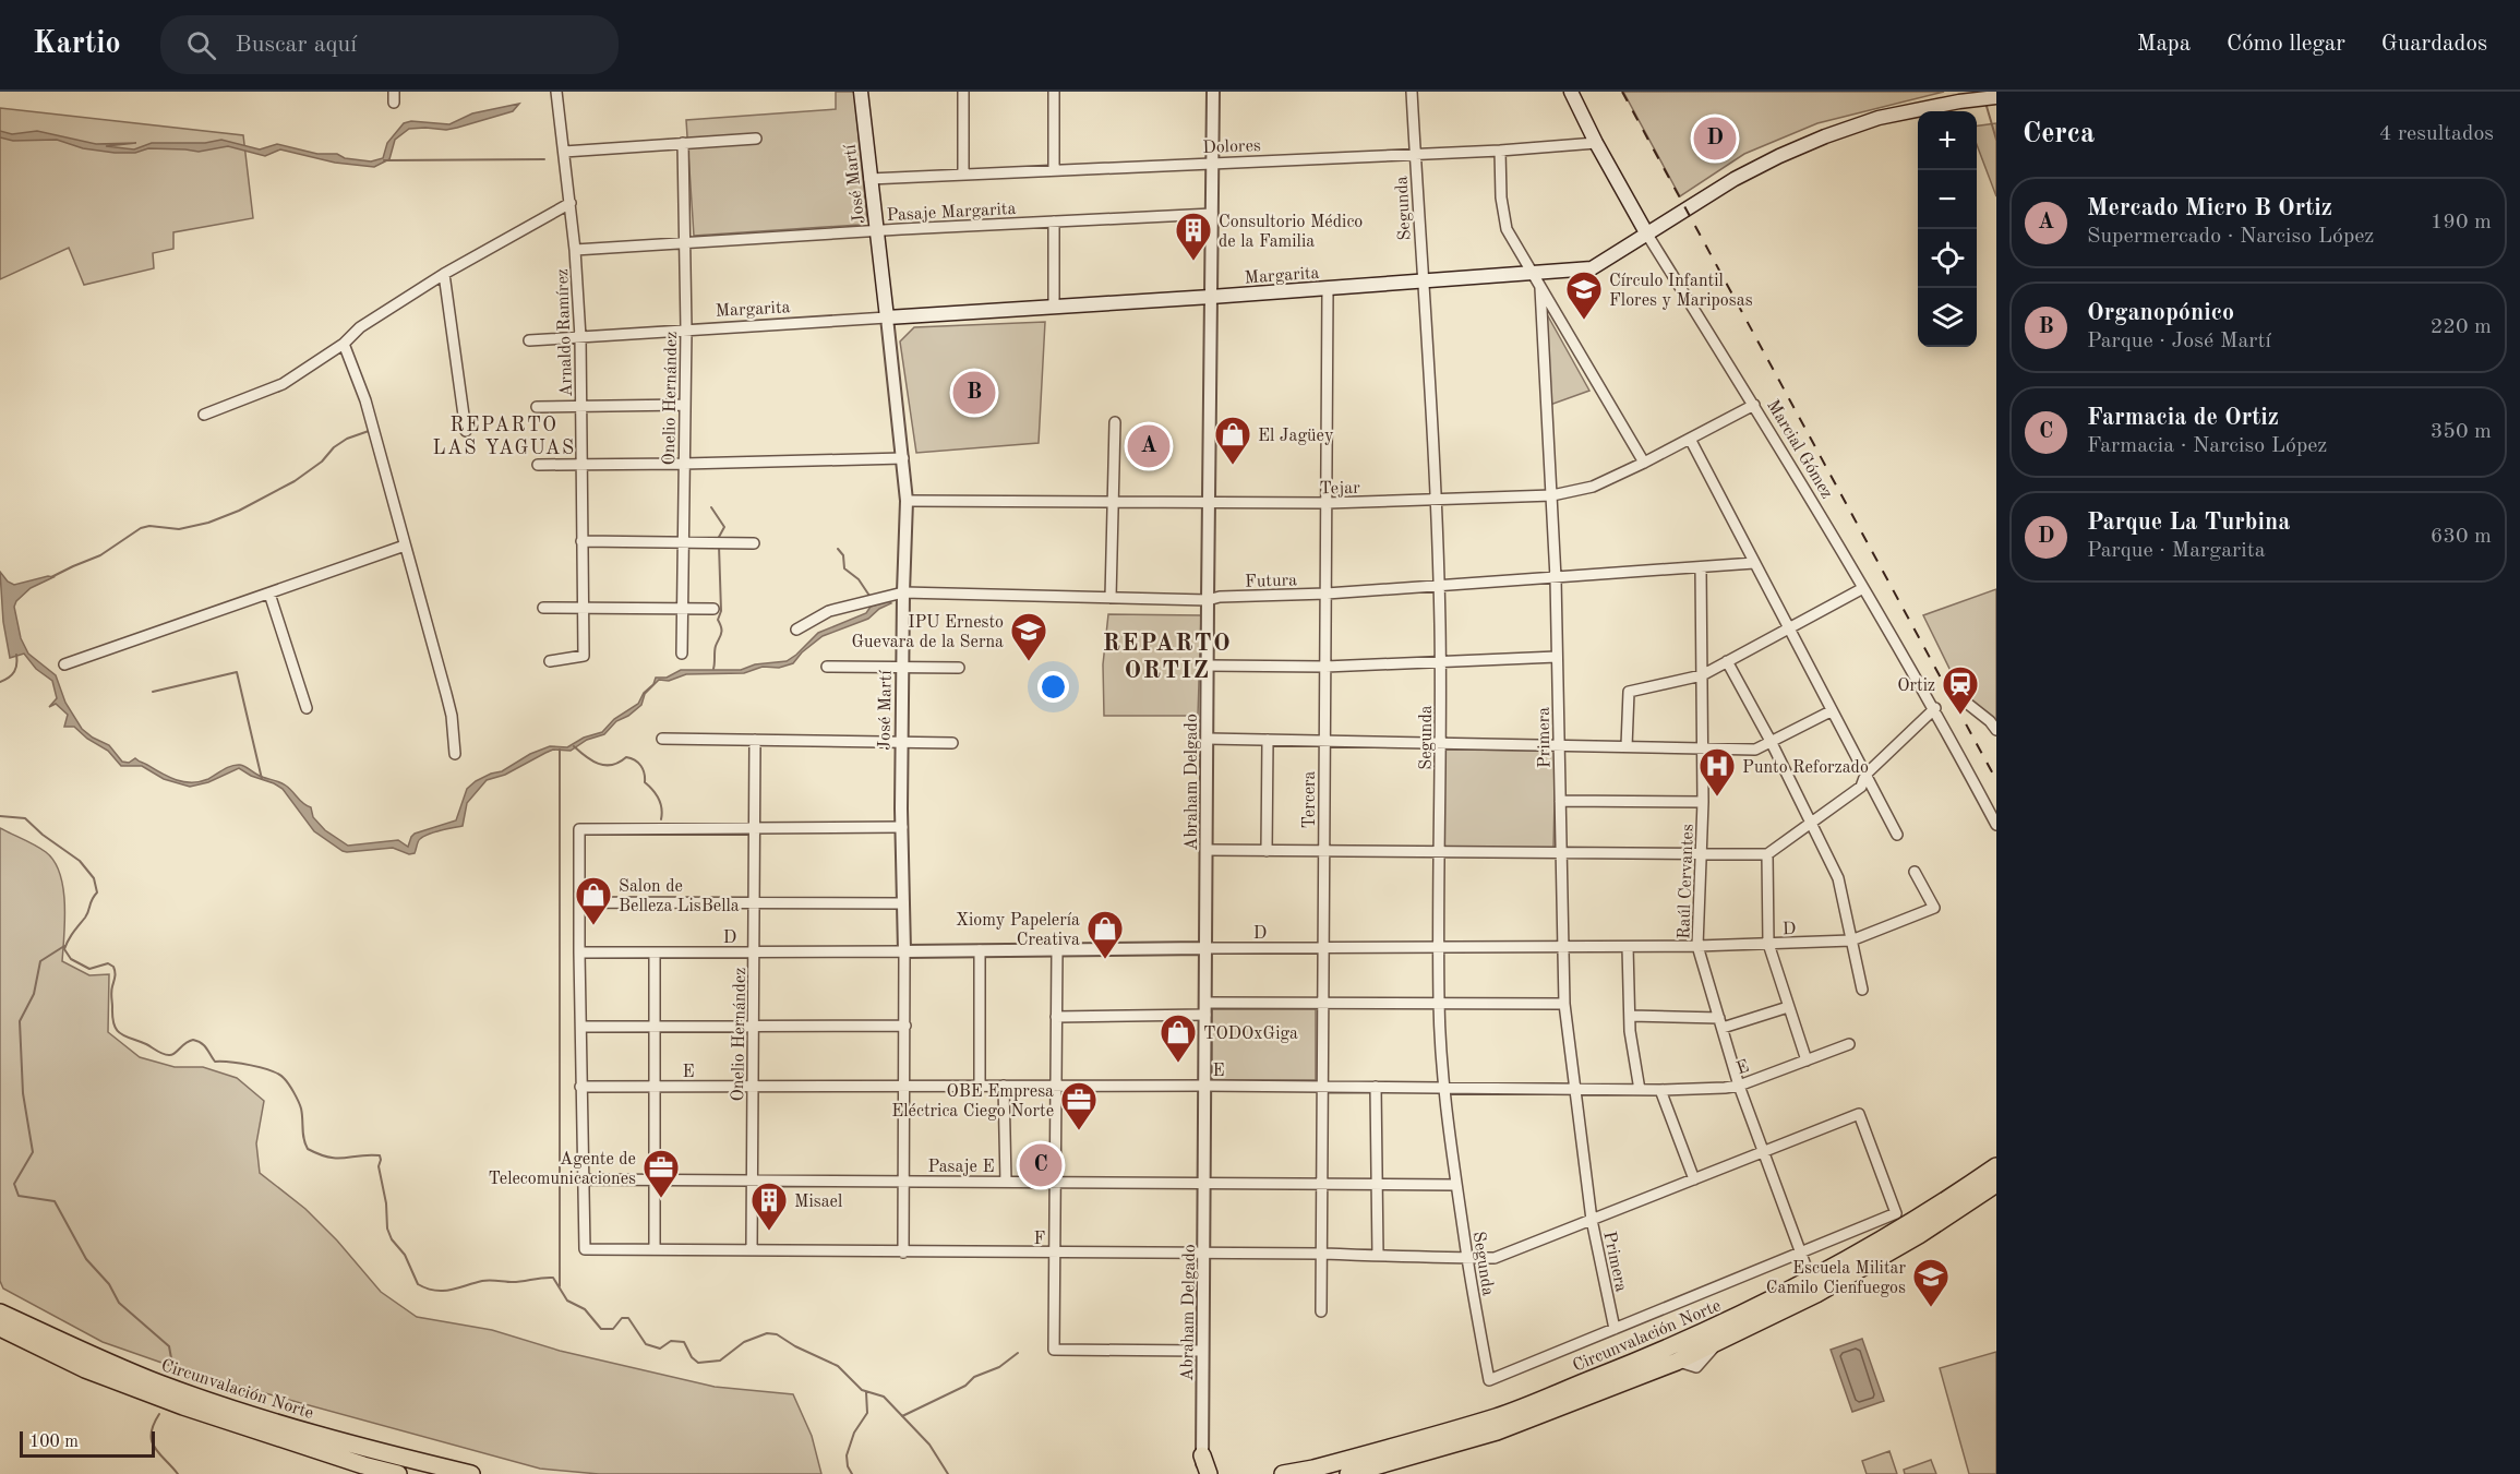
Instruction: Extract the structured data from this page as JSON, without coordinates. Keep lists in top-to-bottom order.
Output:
{
  "streets": {
    "highway": ["Circunvalación Norte"],
    "main road": ["José Martí", "Margarita", "Marcial Gómez"],
    "street": [
      "Dolores",
      "Segunda",
      "Pasaje Margarita",
      "Arnaldo Ramírez",
      "Onelio Hernández",
      "Tejar",
      "Futura",
      "Primera",
      "Abraham Delgado",
      "Tercera",
      "Raúl Cervantes",
      "D",
      "E",
      "Pasaje E",
      "F"
    ]
  },
  "crossings": [
    ["Dolores", "José Martí"],
    ["Dolores", "Segunda"],
    ["Dolores", "Marcial Gómez"],
    ["Dolores", "Primera"],
    ["Dolores", "Abraham Delgado"],
    ["José Martí", "Pasaje Margarita"],
    ["José Martí", "Margarita"],
    ["José Martí", "Tejar"],
    ["José Martí", "Futura"],
    ["José Martí", "D"],
    ["José Martí", "E"],
    ["José Martí", "Pasaje E"],
    ["José Martí", "F"],
    ["Segunda", "Margarita"],
    ["Segunda", "Tejar"],
    ["Segunda", "Futura"],
    ["Segunda", "Primera"],
    ["Segunda", "D"],
    ["Segunda", "E"],
    ["Segunda", "Pasaje E"],
    ["Segunda", "F"],
    ["Pasaje Margarita", "Arnaldo Ramírez"],
    ["Pasaje Margarita", "Onelio Hernández"],
    ["Pasaje Margarita", "Abraham Delgado"],
    ["Margarita", "Arnaldo Ramírez"],
    ["Margarita", "Onelio Hernández"],
    ["Margarita", "Marcial Gómez"],
    ["Margarita", "Primera"],
    ["Margarita", "Abraham Delgado"],
    ["Margarita", "Tercera"],
    ["Onelio Hernández", "D"],
    ["Onelio Hernández", "E"],
    ["Onelio Hernández", "Pasaje E"],
    ["Onelio Hernández", "F"],
    ["Marcial Gómez", "Tejar"],
    ["Tejar", "Primera"],
    ["Tejar", "Abraham Delgado"],
    ["Tejar", "Tercera"],
    ["Futura", "Primera"],
    ["Futura", "Abraham Delgado"],
    ["Futura", "Tercera"],
    ["Futura", "Raúl Cervantes"],
    ["Primera", "D"],
    ["Primera", "E"],
    ["Primera", "F"],
    ["Abraham Delgado", "D"],
    ["Abraham Delgado", "E"],
    ["Abraham Delgado", "Pasaje E"],
    ["Abraham Delgado", "F"],
    ["Tercera", "D"],
    ["Tercera", "E"],
    ["Tercera", "Pasaje E"],
    ["Tercera", "F"],
    ["Raúl Cervantes", "D"],
    ["Raúl Cervantes", "E"],
    ["Raúl Cervantes", "F"],
    ["Raúl Cervantes", "Circunvalación Norte"],
    ["Pasaje E", "F"]
  ],
  "districts": ["REPARTO LAS YAGUAS", "REPARTO ORTIZ"],
  "places": {
    "building": ["Consultorio Médico de la Familia", "Misael"],
    "school or university": ["Círculo Infantil Flores y Mariposas", "IPU Ernesto Guevara de la Serna", "Escuela Militar Camilo Cienfuegos"],
    "shop": [
      "El Jagüey",
      "Salon de Belleza LisBella",
      "Xiomy Papelería Creativa",
      "TODOxGiga"
    ],
    "station": ["Ortiz"],
    "hospital": ["Punto Reforzado"],
    "office": ["OBE Empresa Eléctrica Ciego Norte", "Agente de Telecomunicaciones"]
  },
  "scale_bar": "100 m",
  "page": {
    "header": "Kartio",
    "search": "Buscar aquí",
    "nav": ["Mapa", "Cómo llegar", "Guardados"],
    "heading": ["Cerca", "4 resultados"],
    "map_buttons": ["+", "−"],
    "pins": [
      "D",
      "B",
      "A",
      "C"
    ],
    "list": [
      {
        "mark": "A",
        "name": "Mercado Micro B Ortiz",
        "note": "Supermercado · Narciso López",
        "value": "190 m"
      },
      {
        "mark": "B",
        "name": "Organopónico",
        "note": "Parque · José Martí",
        "value": "220 m"
      },
      {
        "mark": "C",
        "name": "Farmacia de Ortiz",
        "note": "Farmacia · Narciso López",
        "value": "350 m"
      },
      {
        "mark": "D",
        "name": "Parque La Turbina",
        "note": "Parque · Margarita",
        "value": "630 m"
      }
    ],
    "scale": "100 m"
  }
}
